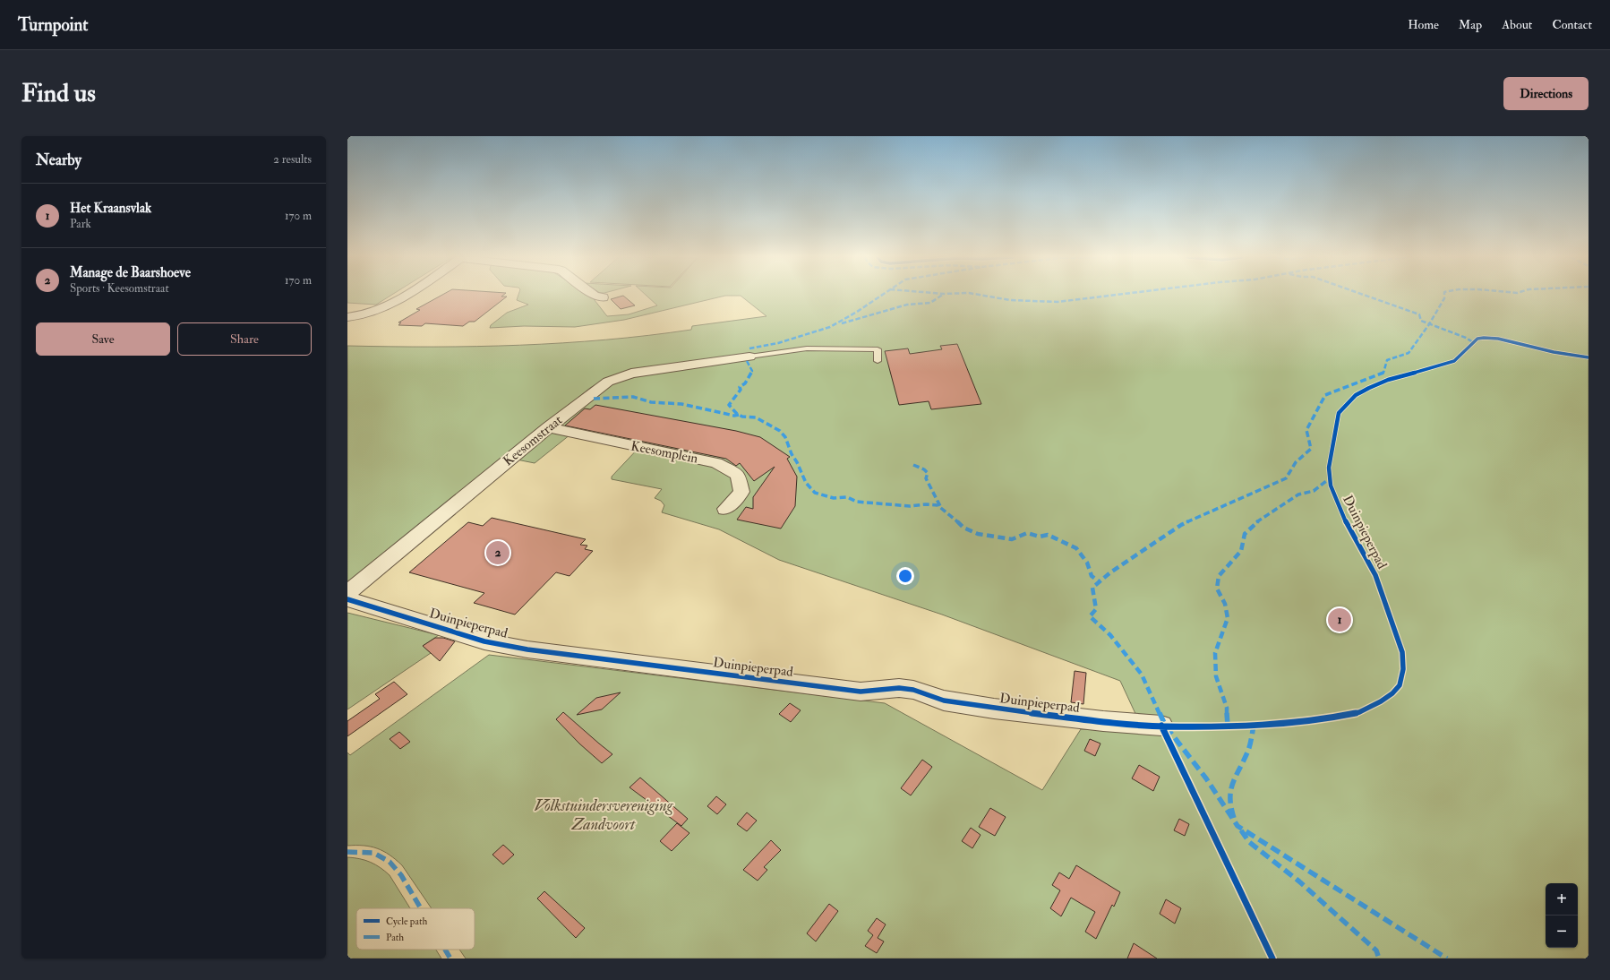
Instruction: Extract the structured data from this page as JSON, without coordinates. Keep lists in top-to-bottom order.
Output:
{
  "streets": {
    "street": ["Keesomstraat", "Keesomplein", "Duinpieperpad"]
  },
  "crossings": [
    ["Keesomstraat", "Keesomplein"]
  ],
  "parks": ["Volkstuindersvereniging Zandvoort"],
  "legend": ["Cycle path", "Path"],
  "page": {
    "header": "Turnpoint",
    "nav": [
      "Home",
      "Map",
      "About",
      "Contact"
    ],
    "buttons": [
      "Directions",
      ["Save", "Share"]
    ],
    "title": "Find us",
    "heading": ["Nearby", "2 results"],
    "list": [
      {
        "mark": "1",
        "name": "Het Kraansvlak",
        "note": "Park",
        "value": "170 m"
      },
      {
        "mark": "2",
        "name": "Manage de Baarshoeve",
        "note": "Sports · Keesomstraat",
        "value": "170 m"
      }
    ],
    "pins": ["2", "1"],
    "map_buttons": ["+", "−"]
  }
}
